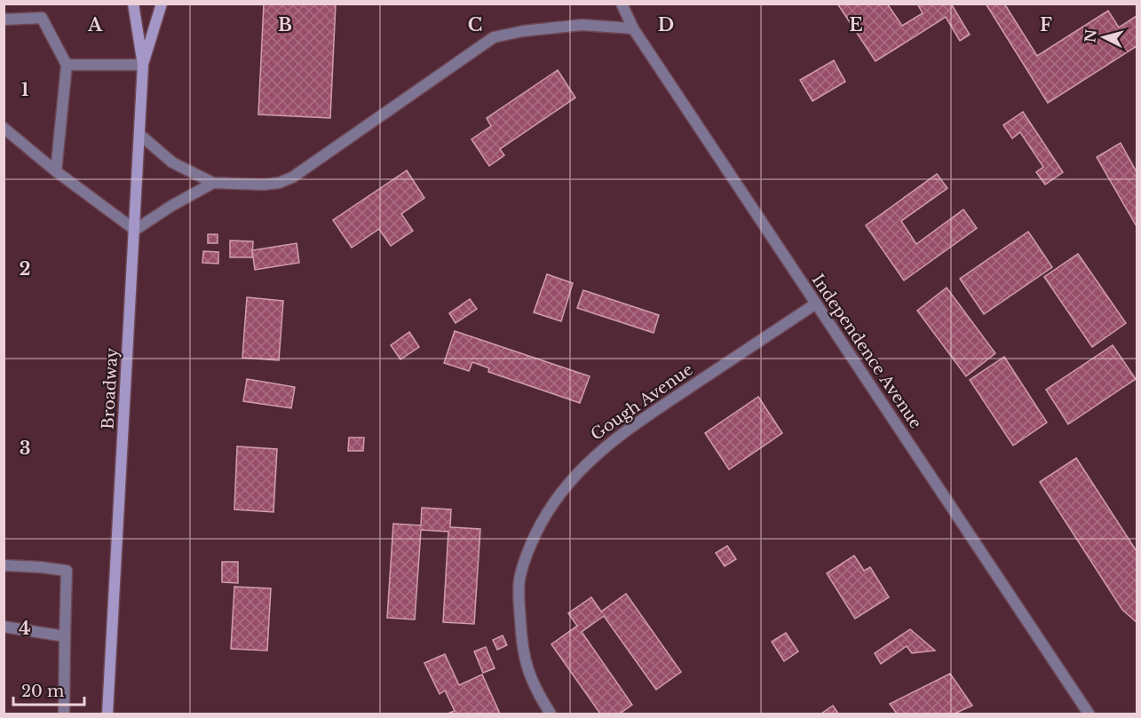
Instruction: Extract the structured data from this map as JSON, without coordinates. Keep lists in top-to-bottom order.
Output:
{
  "streets": {
    "main road": ["Broadway"],
    "street": ["Independence Avenue", "Gough Avenue"]
  },
  "crossings": [
    ["Independence Avenue", "Gough Avenue"]
  ],
  "scale_bar": "20 m",
  "north": "left",
  "grid": {
    "columns": [
      "A",
      "B",
      "C",
      "D",
      "E",
      "F"
    ],
    "rows": [
      "1",
      "2",
      "3",
      "4"
    ]
  }
}
